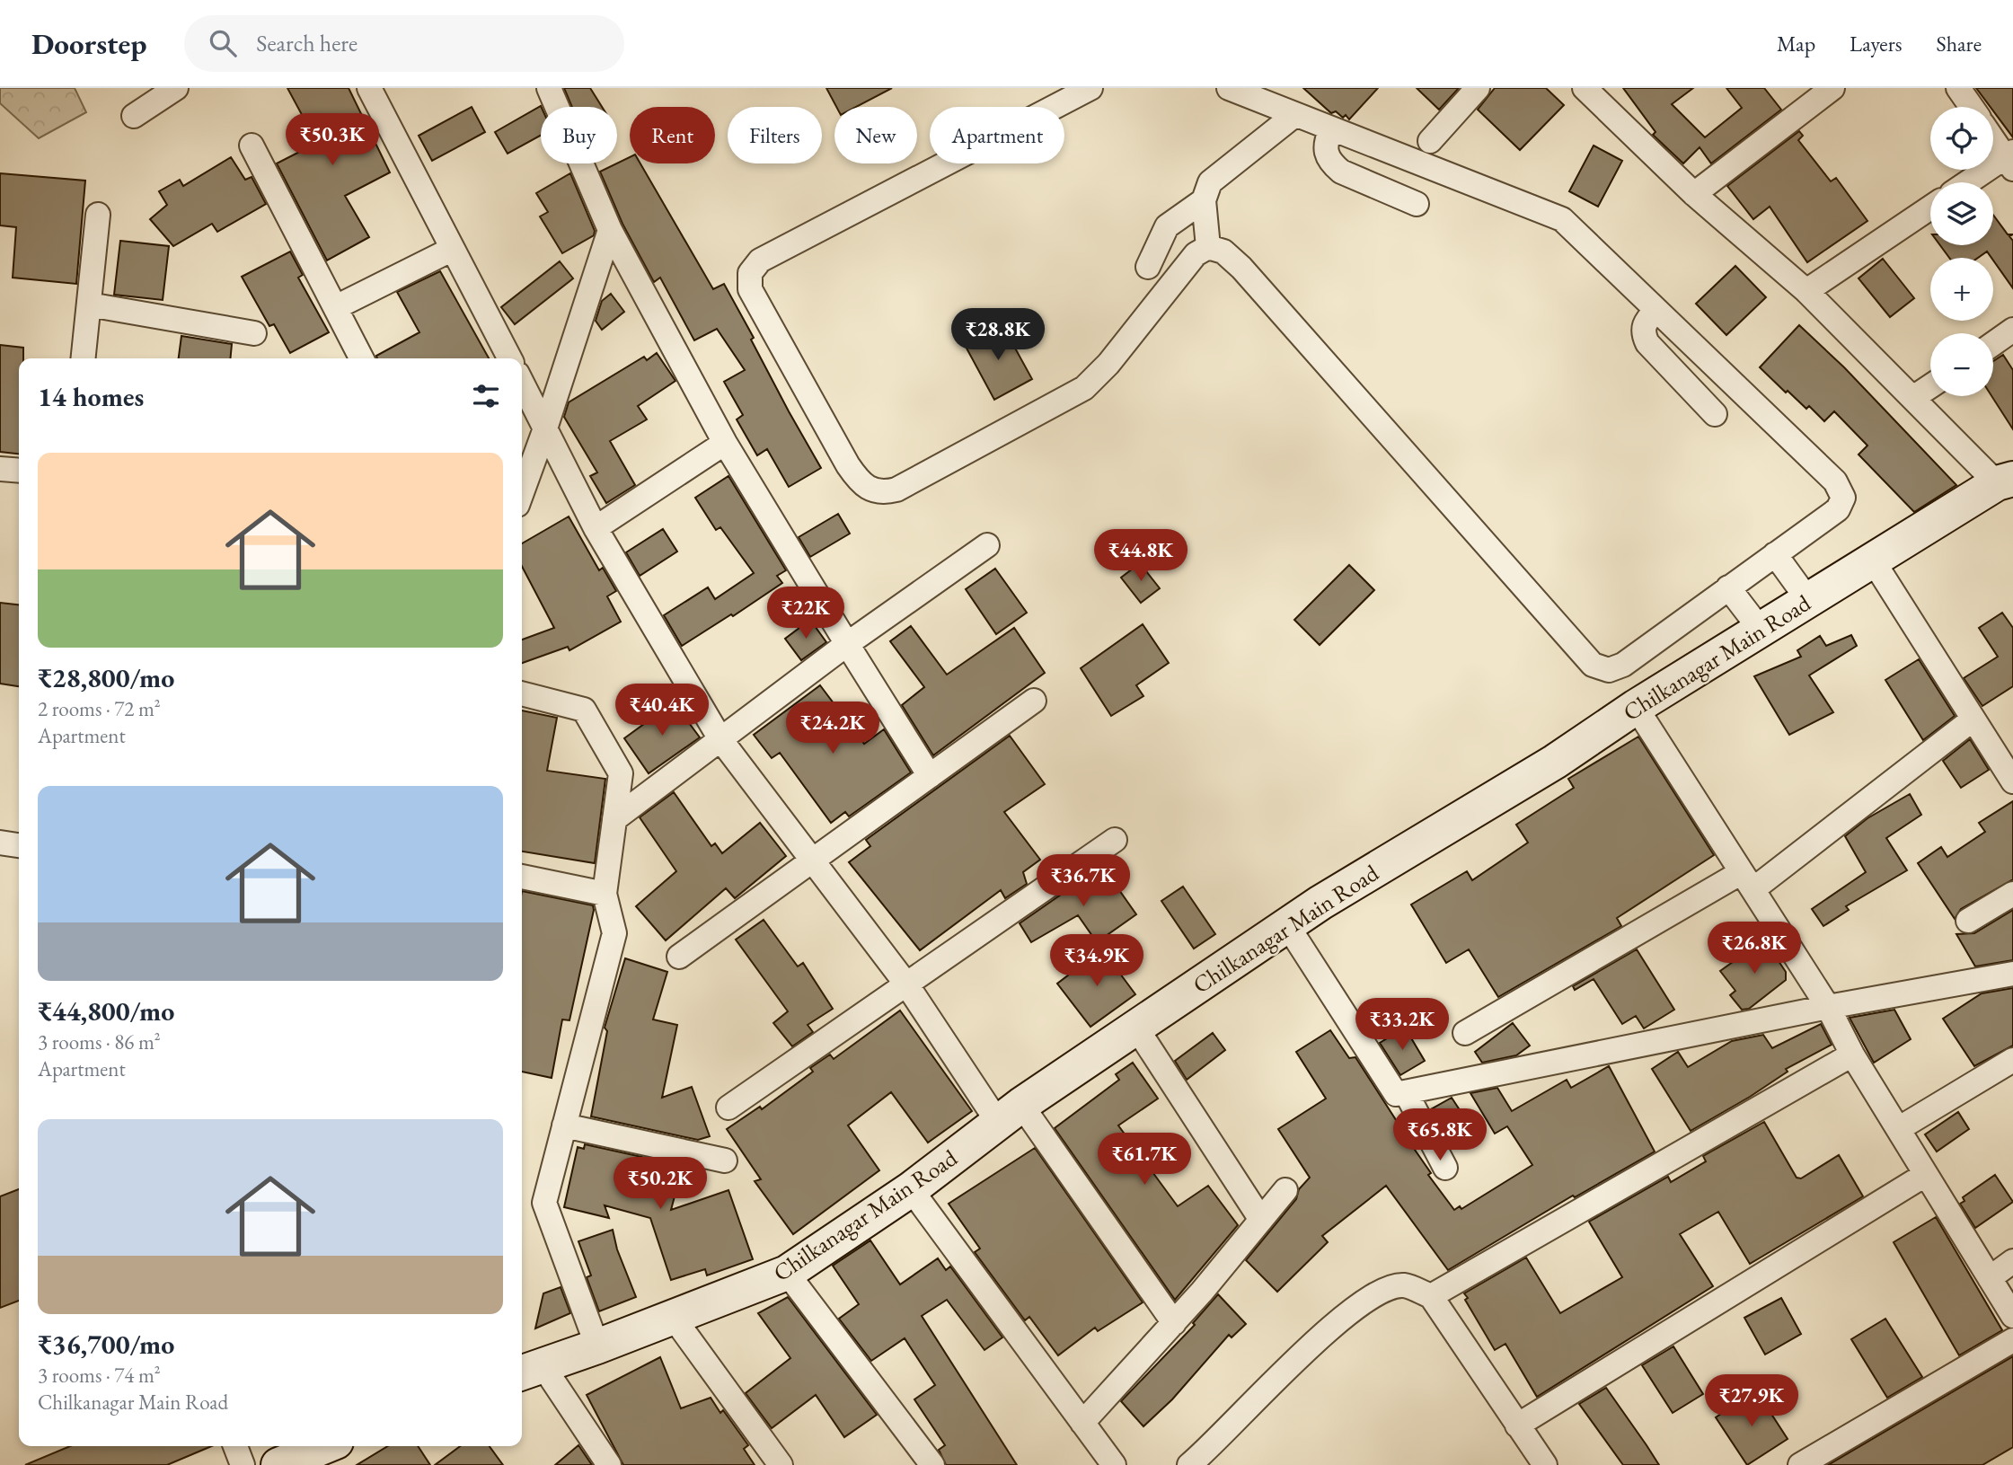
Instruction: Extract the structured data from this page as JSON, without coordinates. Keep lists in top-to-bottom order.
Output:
{
  "streets": {
    "main road": ["Chilkanagar Main Road"]
  },
  "page": {
    "header": "Doorstep",
    "search": "Search here",
    "nav": ["Map", "Layers", "Share"],
    "map_buttons": ["+", "−"],
    "chip": [
      "Buy",
      "Rent",
      "Filters",
      "New",
      "Apartment"
    ],
    "price": [
      "₹50.3K",
      "₹28.8K",
      "₹44.8K",
      "₹22K",
      "₹40.4K",
      "₹24.2K",
      "₹36.7K",
      "₹26.8K",
      "₹34.9K",
      "₹33.2K",
      "₹65.8K",
      "₹61.7K",
      "₹50.2K",
      "₹27.9K"
    ],
    "heading": "14 homes",
    "list": [
      {
        "name": "₹28,800/mo",
        "note": "2 rooms · 72 m² · Apartment"
      },
      {
        "name": "₹44,800/mo",
        "note": "3 rooms · 86 m² · Apartment"
      },
      {
        "name": "₹36,700/mo",
        "note": "3 rooms · 74 m² · Chilkanagar Main Road"
      }
    ]
  }
}
